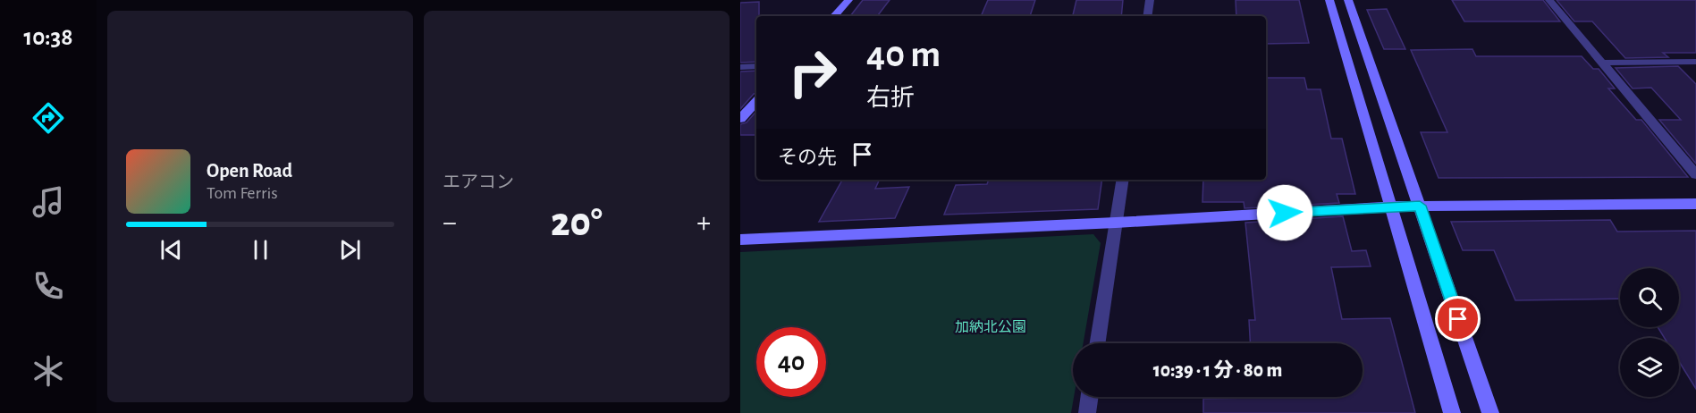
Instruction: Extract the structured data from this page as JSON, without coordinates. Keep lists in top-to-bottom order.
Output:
{
  "parks": ["加納北公園"],
  "page": {
    "tabs": "10:38",
    "tile": "エアコン",
    "turn": ["40 m", "右折"],
    "then": "その先",
    "song": ["Open Road", "Tom Ferris"],
    "heat": ["−", "20°", "+"],
    "limit": "40",
    "trip": "10:39 · 1 分 · 80 m"
  }
}
